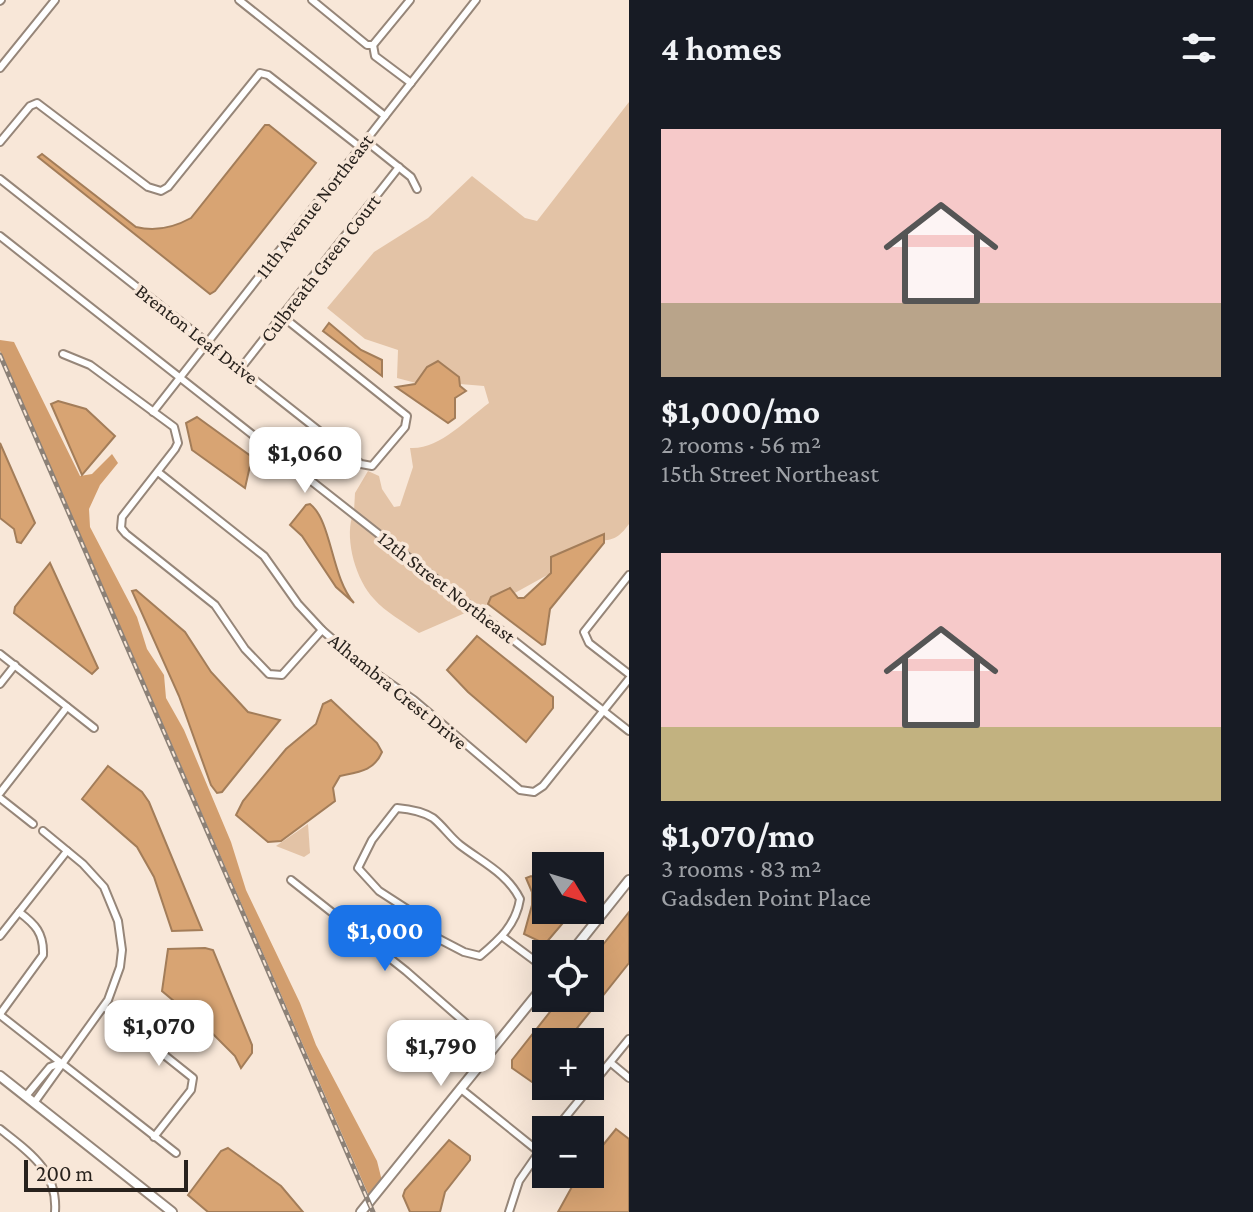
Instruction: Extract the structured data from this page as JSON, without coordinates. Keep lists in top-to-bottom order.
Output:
{
  "streets": {
    "street": [
      "11th Avenue Northeast",
      "Culbreath Green Court",
      "Brenton Leaf Drive",
      "12th Street Northeast",
      "Alhambra Crest Drive"
    ]
  },
  "crossings": [
    ["11th Avenue Northeast", "Brenton Leaf Drive"],
    ["11th Avenue Northeast", "12th Street Northeast"],
    ["Culbreath Green Court", "Brenton Leaf Drive"],
    ["12th Street Northeast", "Alhambra Crest Drive"]
  ],
  "scale_bar": "200 m",
  "north": "bottom right",
  "page": {
    "heading": "4 homes",
    "list": [
      {
        "name": "$1,000/mo",
        "note": "2 rooms · 56 m² · 15th Street Northeast"
      },
      {
        "name": "$1,070/mo",
        "note": "3 rooms · 83 m² · Gadsden Point Place"
      }
    ],
    "price": [
      "$1,060",
      "$1,000",
      "$1,070",
      "$1,790"
    ],
    "map_buttons": ["+", "−"],
    "scale": "200 m"
  }
}
